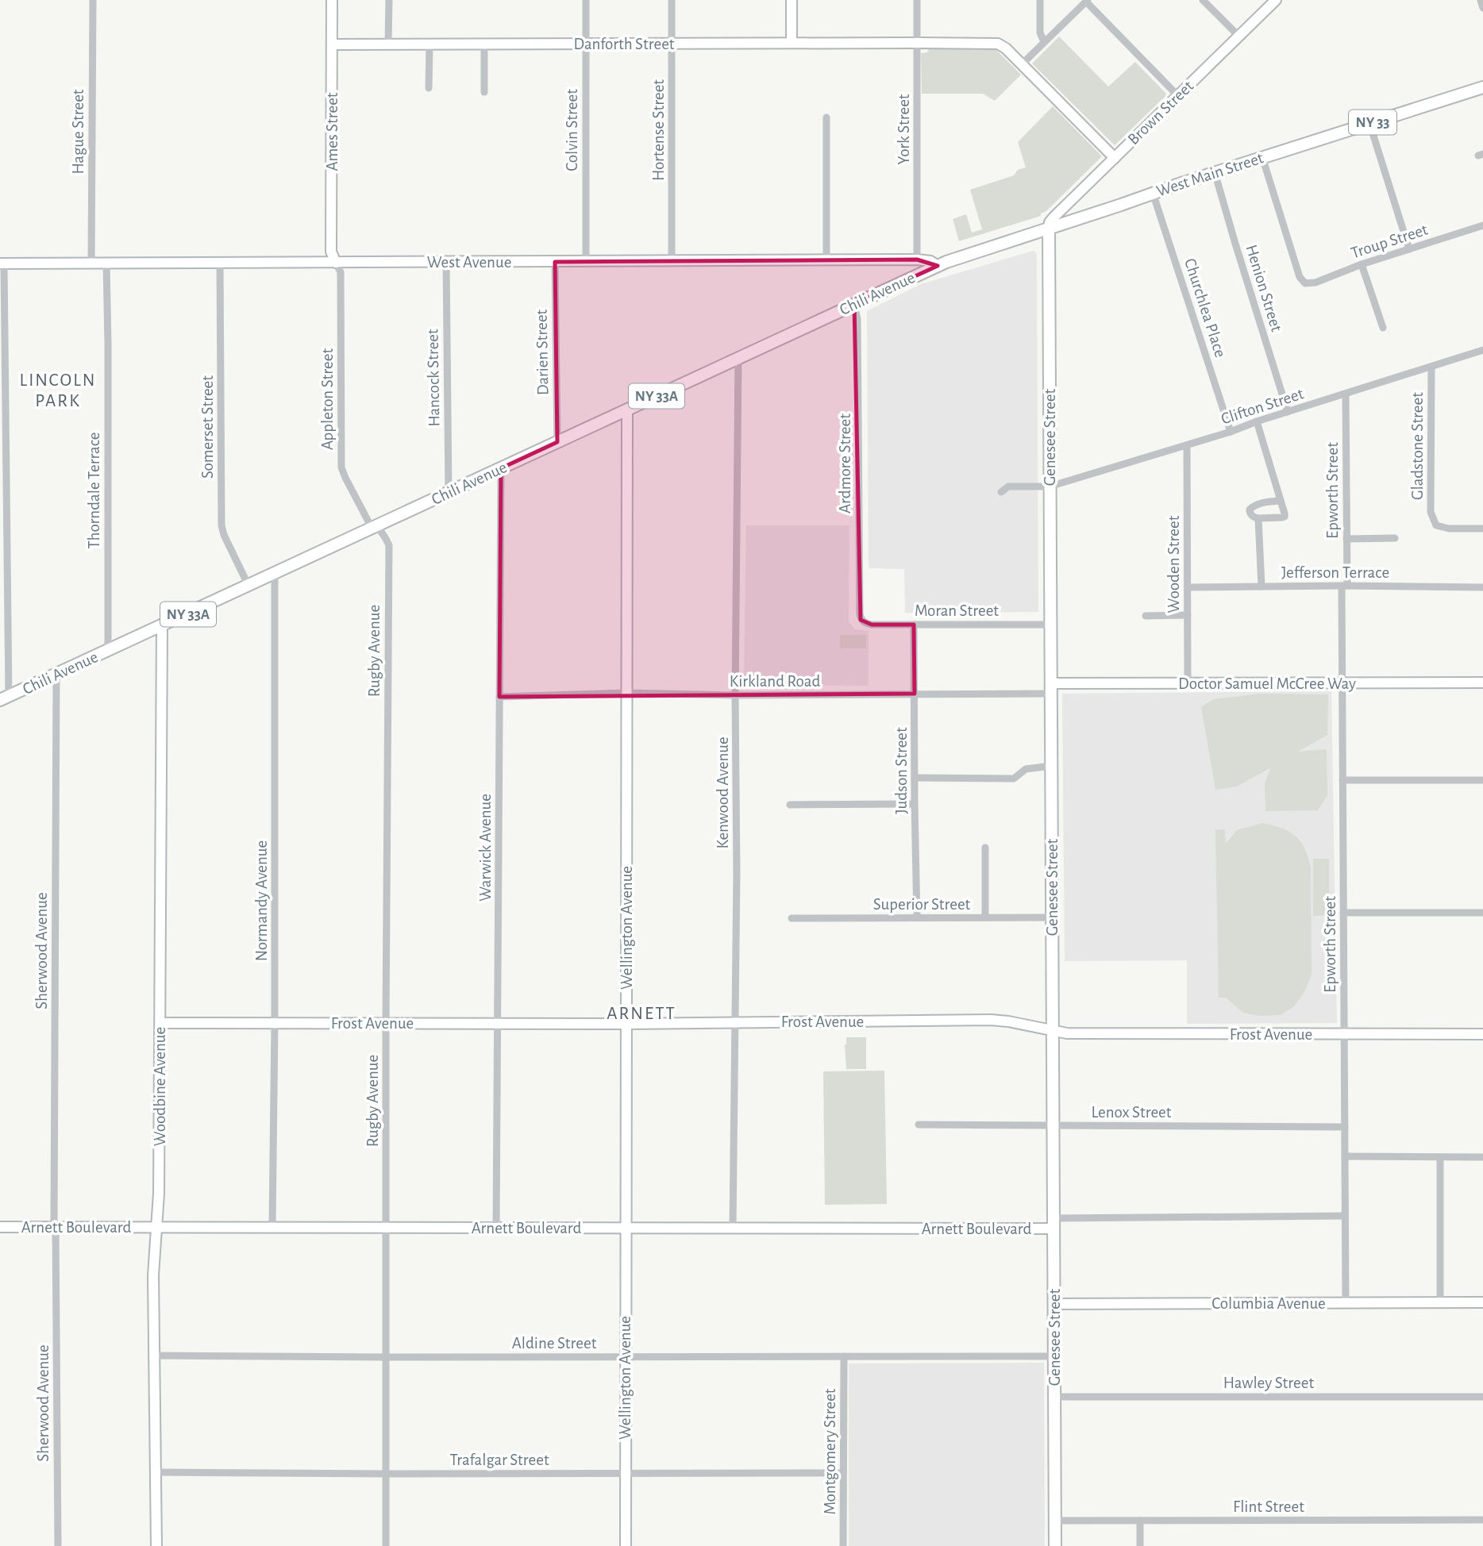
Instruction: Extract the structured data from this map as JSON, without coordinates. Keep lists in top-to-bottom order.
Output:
{
  "streets": {
    "main road": [
      "NY 33",
      "West Main Street",
      "Chili Avenue",
      "NY 33A",
      "Genesee Street"
    ],
    "street": [
      "Danforth Street",
      "Brown Street",
      "York Street",
      "Colvin Street",
      "Hortense Street",
      "Hague Street",
      "Ames Street",
      "Troup Street",
      "West Avenue",
      "Henion Street",
      "Churchlea Place",
      "Darien Street",
      "Hancock Street",
      "Appleton Street",
      "Clifton Street",
      "Somerset Street",
      "Gladstone Street",
      "Ardmore Street",
      "Thorndale Terrace",
      "Epworth Street",
      "Wooden Street",
      "Jefferson Terrace",
      "Moran Street",
      "Rugby Avenue",
      "Kirkland Road",
      "Doctor Samuel McCree Way",
      "Judson Street",
      "Kenwood Avenue",
      "Warwick Avenue",
      "Normandy Avenue",
      "Superior Street",
      "Wellington Avenue",
      "Sherwood Avenue",
      "Frost Avenue",
      "Woodbine Avenue",
      "Lenox Street",
      "Arnett Boulevard",
      "Columbia Avenue",
      "Aldine Street",
      "Hawley Street",
      "Montgomery Street",
      "Trafalgar Street",
      "Flint Street"
    ]
  },
  "crossings": [
    ["Danforth Street", "Brown Street"],
    ["Danforth Street", "York Street"],
    ["Danforth Street", "Colvin Street"],
    ["Danforth Street", "Hortense Street"],
    ["Danforth Street", "Ames Street"],
    ["Brown Street", "West Main Street"],
    ["Brown Street", "Genesee Street"],
    ["York Street", "West Avenue"],
    ["Colvin Street", "West Avenue"],
    ["Hortense Street", "West Avenue"],
    ["Hague Street", "West Avenue"],
    ["Ames Street", "West Avenue"],
    ["Ames Street", "Appleton Street"],
    ["West Main Street", "Troup Street"],
    ["West Main Street", "West Avenue"],
    ["West Main Street", "Henion Street"],
    ["West Main Street", "Chili Avenue"],
    ["West Main Street", "Churchlea Place"],
    ["West Main Street", "Genesee Street"],
    ["West Avenue", "Chili Avenue"],
    ["West Avenue", "Darien Street"],
    ["West Avenue", "Hancock Street"],
    ["West Avenue", "Appleton Street"],
    ["West Avenue", "Somerset Street"],
    ["West Avenue", "Thorndale Terrace"],
    ["Henion Street", "Clifton Street"],
    ["Chili Avenue", "Darien Street"],
    ["Chili Avenue", "Hancock Street"],
    ["Chili Avenue", "Appleton Street"],
    ["Chili Avenue", "Somerset Street"],
    ["Chili Avenue", "Ardmore Street"],
    ["Chili Avenue", "Thorndale Terrace"],
    ["Chili Avenue", "Rugby Avenue"],
    ["Chili Avenue", "Kenwood Avenue"],
    ["Chili Avenue", "Warwick Avenue"],
    ["Chili Avenue", "Normandy Avenue"],
    ["Chili Avenue", "Wellington Avenue"],
    ["Chili Avenue", "Sherwood Avenue"],
    ["Chili Avenue", "Woodbine Avenue"],
    ["Churchlea Place", "Clifton Street"],
    ["Appleton Street", "Rugby Avenue"],
    ["Clifton Street", "Genesee Street"],
    ["Clifton Street", "Gladstone Street"],
    ["Clifton Street", "Epworth Street"],
    ["Clifton Street", "Wooden Street"],
    ["Genesee Street", "Moran Street"],
    ["Genesee Street", "Kirkland Road"],
    ["Genesee Street", "Doctor Samuel McCree Way"],
    ["Genesee Street", "Superior Street"],
    ["Genesee Street", "Frost Avenue"],
    ["Genesee Street", "Lenox Street"],
    ["Genesee Street", "Arnett Boulevard"],
    ["Genesee Street", "Columbia Avenue"],
    ["Genesee Street", "Aldine Street"],
    ["Genesee Street", "Hawley Street"],
    ["Genesee Street", "Flint Street"],
    ["Ardmore Street", "Moran Street"],
    ["Epworth Street", "Jefferson Terrace"],
    ["Epworth Street", "Doctor Samuel McCree Way"],
    ["Epworth Street", "Frost Avenue"],
    ["Epworth Street", "Lenox Street"],
    ["Epworth Street", "Arnett Boulevard"],
    ["Epworth Street", "Columbia Avenue"],
    ["Wooden Street", "Jefferson Terrace"],
    ["Wooden Street", "Doctor Samuel McCree Way"],
    ["Moran Street", "Judson Street"],
    ["Rugby Avenue", "Frost Avenue"],
    ["Rugby Avenue", "Arnett Boulevard"],
    ["Rugby Avenue", "Aldine Street"],
    ["Rugby Avenue", "Trafalgar Street"],
    ["Kirkland Road", "Doctor Samuel McCree Way"],
    ["Kirkland Road", "Judson Street"],
    ["Kirkland Road", "Kenwood Avenue"],
    ["Kirkland Road", "Warwick Avenue"],
    ["Kirkland Road", "Wellington Avenue"],
    ["Judson Street", "Superior Street"],
    ["Kenwood Avenue", "Frost Avenue"],
    ["Kenwood Avenue", "Arnett Boulevard"],
    ["Warwick Avenue", "Frost Avenue"],
    ["Warwick Avenue", "Arnett Boulevard"],
    ["Normandy Avenue", "Frost Avenue"],
    ["Normandy Avenue", "Arnett Boulevard"],
    ["Wellington Avenue", "Frost Avenue"],
    ["Wellington Avenue", "Arnett Boulevard"],
    ["Wellington Avenue", "Aldine Street"],
    ["Wellington Avenue", "Trafalgar Street"],
    ["Sherwood Avenue", "Arnett Boulevard"],
    ["Frost Avenue", "Woodbine Avenue"],
    ["Woodbine Avenue", "Arnett Boulevard"],
    ["Woodbine Avenue", "Aldine Street"],
    ["Woodbine Avenue", "Trafalgar Street"],
    ["Aldine Street", "Montgomery Street"],
    ["Montgomery Street", "Trafalgar Street"]
  ],
  "districts": ["LINCOLN PARK", "ARNETT"]
}
